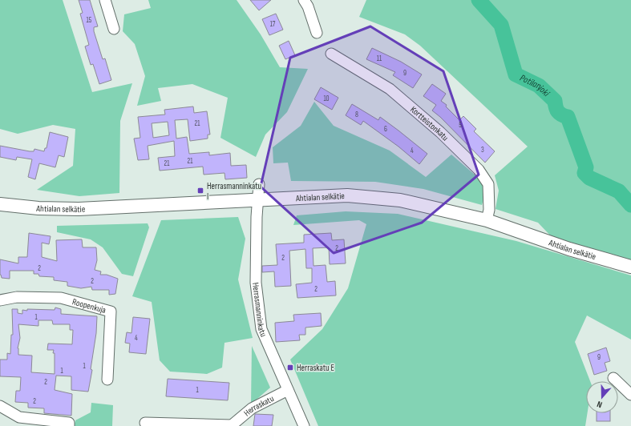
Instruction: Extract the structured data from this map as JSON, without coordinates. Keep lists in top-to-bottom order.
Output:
{
  "streets": {
    "street": [
      "Kortteistonkatu",
      "Ahtialan selkätie",
      "Roopenkuja",
      "Herrasmanninkatu",
      "Herraskatu"
    ]
  },
  "crossings": [
    ["Kortteistonkatu", "Ahtialan selkätie"],
    ["Ahtialan selkätie", "Herrasmanninkatu"],
    ["Herrasmanninkatu", "Herraskatu"]
  ],
  "water": ["Potilanjoki"],
  "places": {
    "transit": ["Herrasmanninkatu I", "Herraskatu E"]
  },
  "house_numbers": [
    "15",
    "17",
    "11",
    "9",
    "10",
    "8",
    "21",
    "5",
    "6",
    "3",
    "4",
    "21",
    "21",
    "2",
    "2",
    "2",
    "2",
    "2",
    "1",
    "4",
    "9",
    "1",
    "1",
    "2",
    "1",
    "2"
  ],
  "north": "bottom"
}
